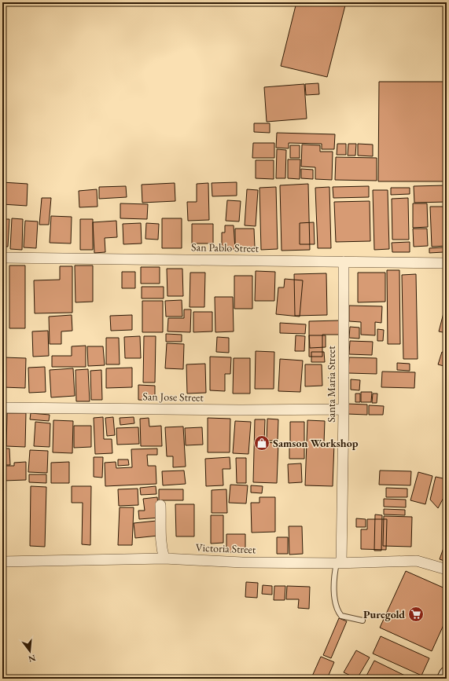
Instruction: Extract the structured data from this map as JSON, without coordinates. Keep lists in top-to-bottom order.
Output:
{
  "streets": {
    "street": [
      "San Pablo Street",
      "Santa Maria Street",
      "San Jose Street",
      "Victoria Street"
    ]
  },
  "crossings": [
    ["San Pablo Street", "Santa Maria Street"],
    ["Santa Maria Street", "San Jose Street"],
    ["Santa Maria Street", "Victoria Street"]
  ],
  "places": {
    "shop": ["Samson Workshop"],
    "supermarket": ["Puregold"]
  },
  "north": "bottom"
}
